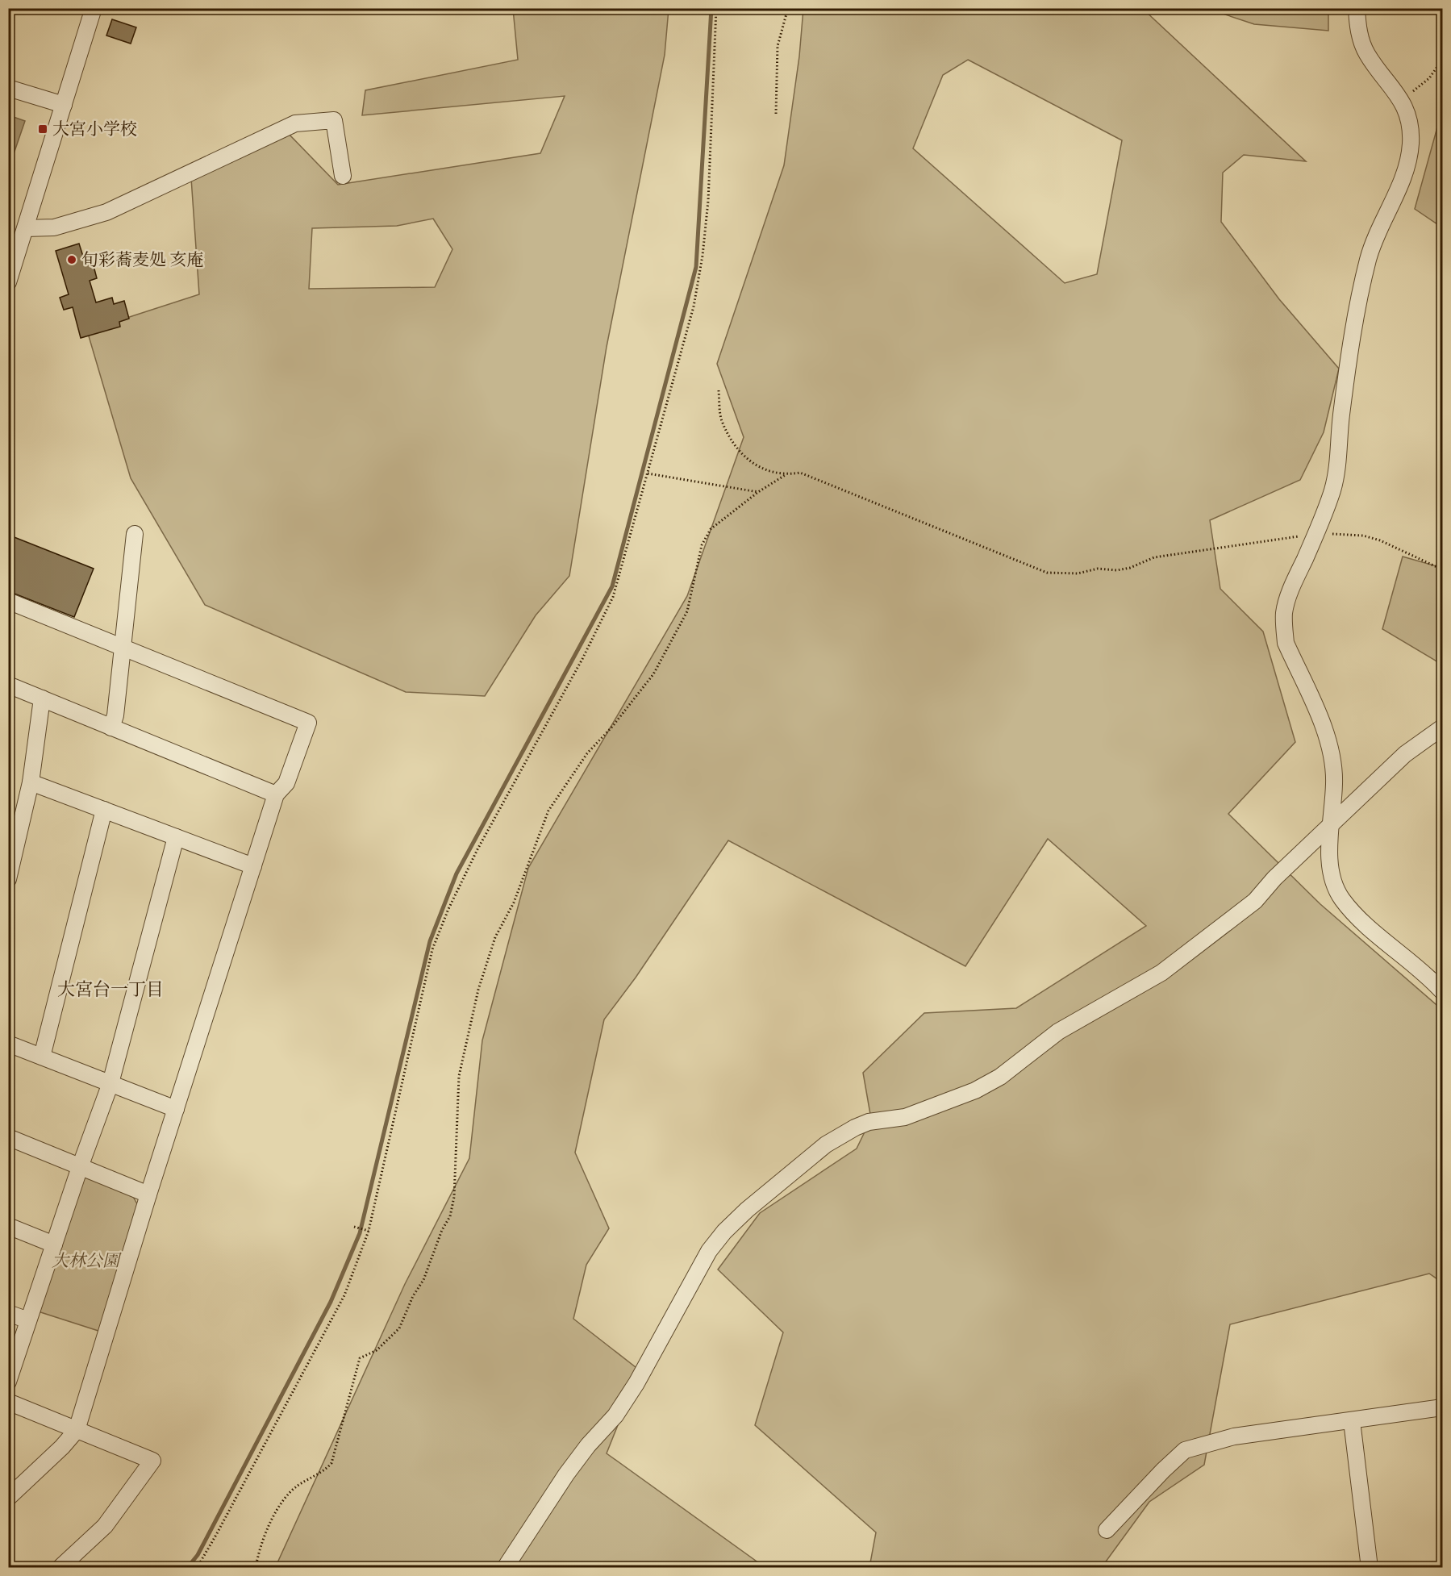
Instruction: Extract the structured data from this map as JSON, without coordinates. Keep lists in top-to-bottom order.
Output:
{
  "districts": ["大宮台一丁目"],
  "parks": ["大林公園"],
  "places": {
    "transit": ["大宮小学校"],
    "other": ["旬彩蕎麦処 亥庵"]
  }
}
